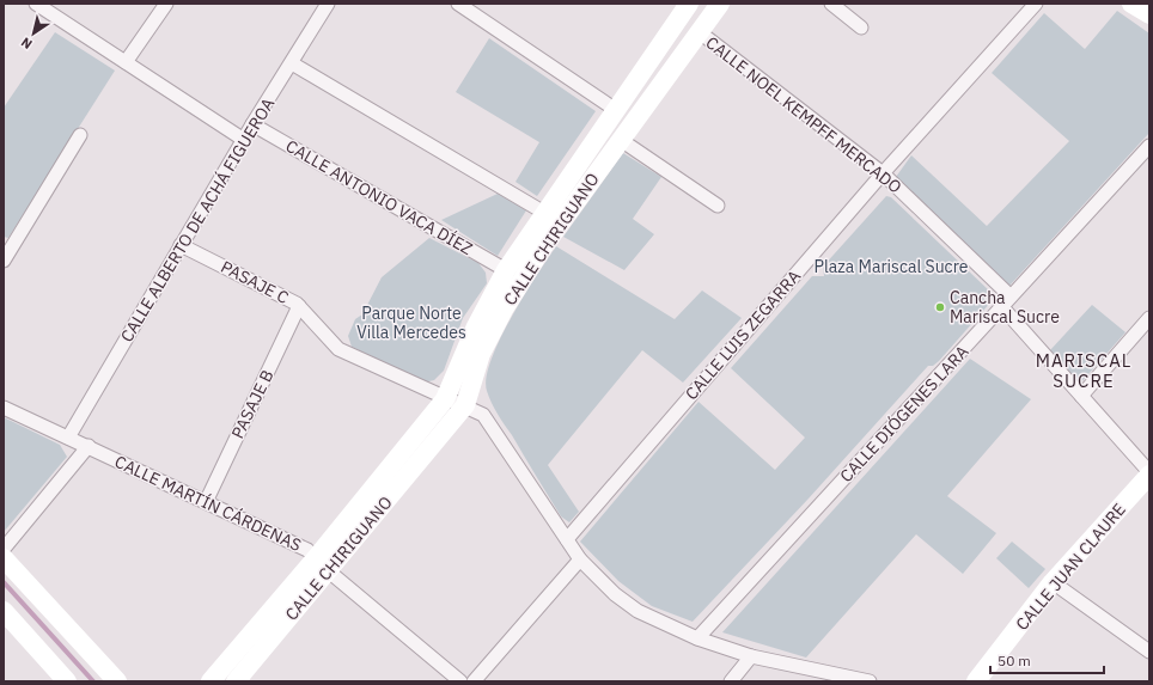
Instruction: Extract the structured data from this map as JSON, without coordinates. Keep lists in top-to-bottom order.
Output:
{
  "streets": {
    "street": [
      "CALLE NOEL KEMPFF MERCADO",
      "CALLE ANTONIO VACA DÍEZ",
      "CALLE ALBERTO DE ACHÁ FIGUEROA",
      "CALLE CHIRIGUANO",
      "PASAJE C",
      "CALLE LUIS ZEGARRA",
      "PASAJE B",
      "CALLE DIÓGENES LARA",
      "CALLE MARTÍN CÁRDENAS",
      "CALLE JUAN CLAURE"
    ]
  },
  "crossings": [
    ["CALLE NOEL KEMPFF MERCADO", "CALLE CHIRIGUANO"],
    ["CALLE NOEL KEMPFF MERCADO", "CALLE LUIS ZEGARRA"],
    ["CALLE NOEL KEMPFF MERCADO", "CALLE DIÓGENES LARA"],
    ["CALLE NOEL KEMPFF MERCADO", "CALLE JUAN CLAURE"],
    ["CALLE ANTONIO VACA DÍEZ", "CALLE ALBERTO DE ACHÁ FIGUEROA"],
    ["CALLE ANTONIO VACA DÍEZ", "CALLE CHIRIGUANO"],
    ["CALLE ALBERTO DE ACHÁ FIGUEROA", "PASAJE C"],
    ["CALLE ALBERTO DE ACHÁ FIGUEROA", "CALLE MARTÍN CÁRDENAS"],
    ["CALLE CHIRIGUANO", "PASAJE C"],
    ["CALLE CHIRIGUANO", "CALLE MARTÍN CÁRDENAS"],
    ["PASAJE C", "CALLE LUIS ZEGARRA"],
    ["PASAJE C", "PASAJE B"],
    ["PASAJE C", "CALLE DIÓGENES LARA"],
    ["PASAJE B", "CALLE MARTÍN CÁRDENAS"]
  ],
  "districts": ["MARISCAL SUCRE"],
  "parks": ["Plaza Mariscal Sucre", "Parque Norte Villa Mercedes"],
  "places": ["Cancha Mariscal Sucre"],
  "scale_bar": "50 m",
  "north": "bottom left"
}
